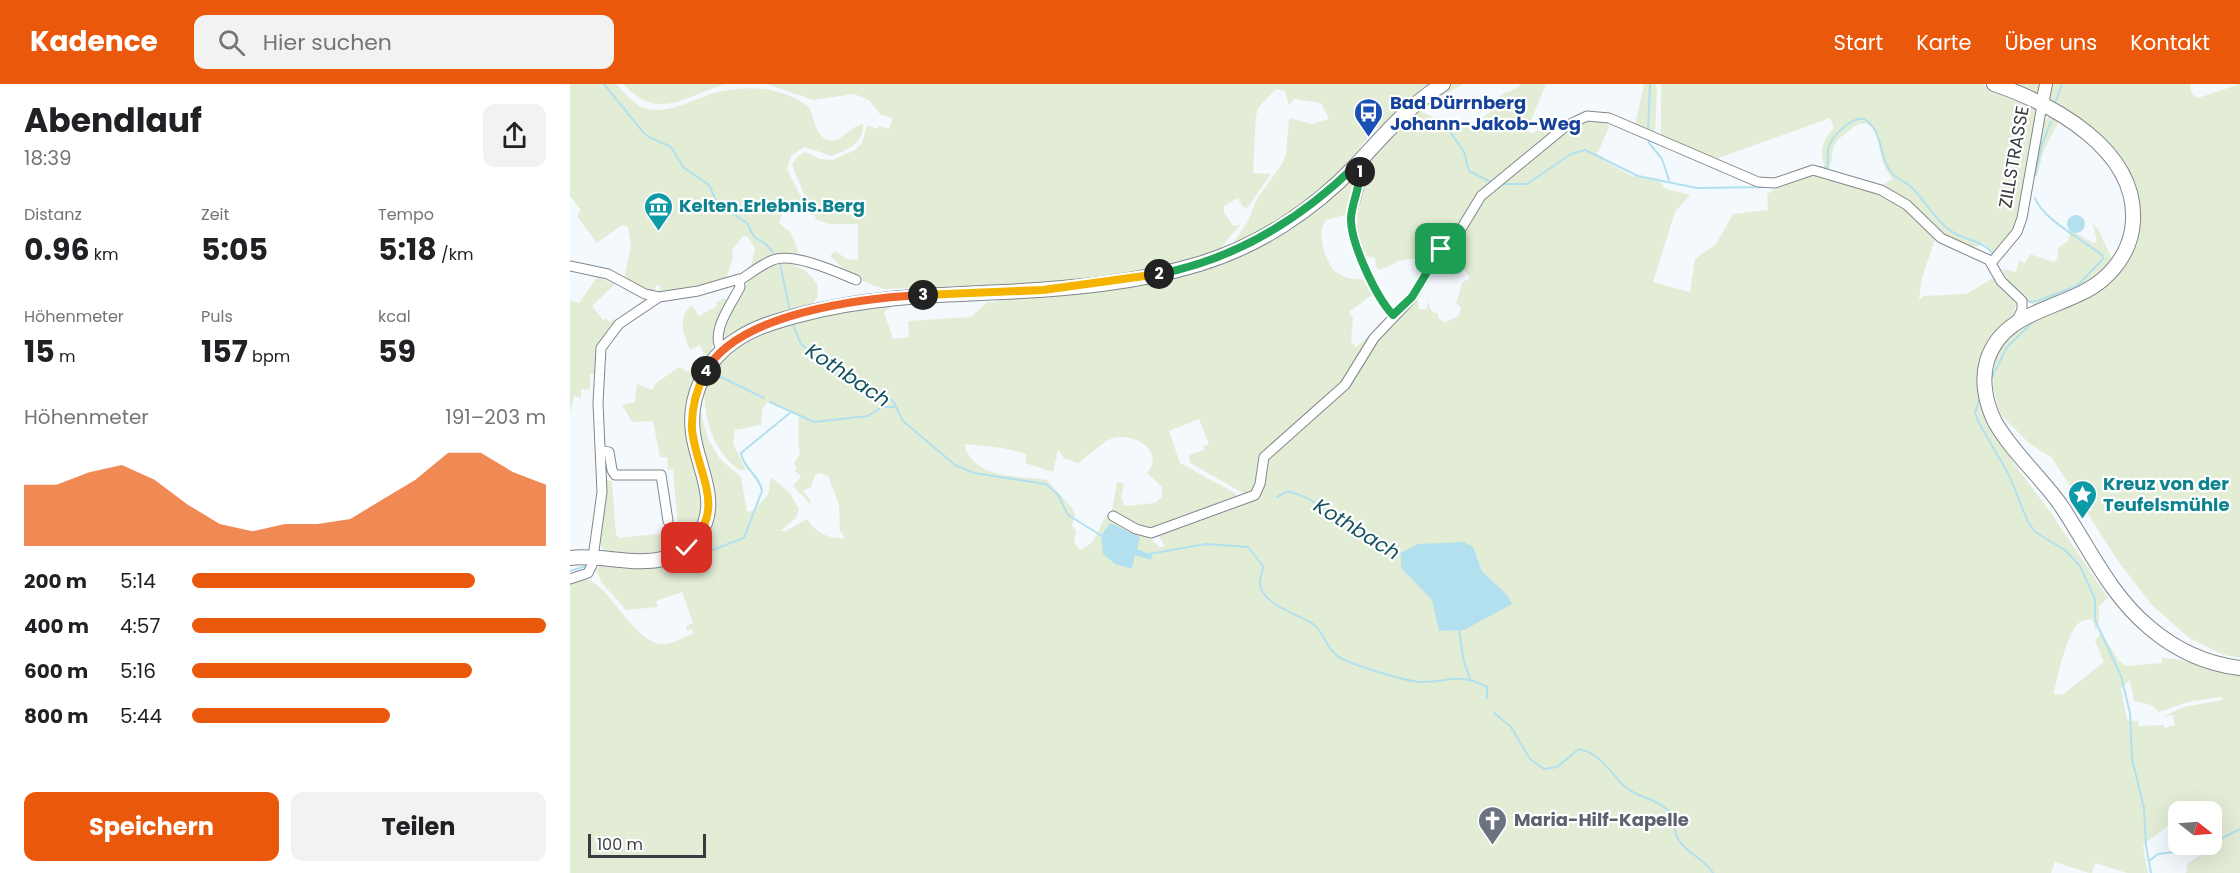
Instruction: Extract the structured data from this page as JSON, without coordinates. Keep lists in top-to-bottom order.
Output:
{
  "streets": {
    "street": ["ZILLSTRASSE"]
  },
  "water": ["Kothbach"],
  "places": {
    "bus stop": ["Bad Dürrnberg Johann-Jakob-Weg"],
    "museum": ["Kelten.Erlebnis.Berg"],
    "place": ["Kreuz von der Teufelsmühle"],
    "church": ["Maria-Hilf-Kapelle"]
  },
  "scale_bar": "100 m",
  "north": "right",
  "page": {
    "header": "Kadence",
    "search": "Hier suchen",
    "nav": [
      "Start",
      "Karte",
      "Über uns",
      "Kontakt"
    ],
    "heading": ["Abendlauf", "18:39"],
    "pins": [
      "1",
      "2",
      "3",
      "4"
    ],
    "stats": [
      ["Distanz", "0.96 km"],
      ["Zeit", "5:05"],
      ["Tempo", "5:18 /km"],
      ["Höhenmeter", "15 m"],
      ["Puls", "157 bpm"],
      ["kcal", "59"]
    ],
    "chart": ["Höhenmeter", "191–203 m"],
    "list": [
      {
        "name": "200 m",
        "note": "5:14"
      },
      {
        "name": "400 m",
        "note": "4:57"
      },
      {
        "name": "600 m",
        "note": "5:16"
      },
      {
        "name": "800 m",
        "note": "5:44"
      }
    ],
    "buttons": ["Speichern", "Teilen"],
    "scale": "100 m"
  }
}
